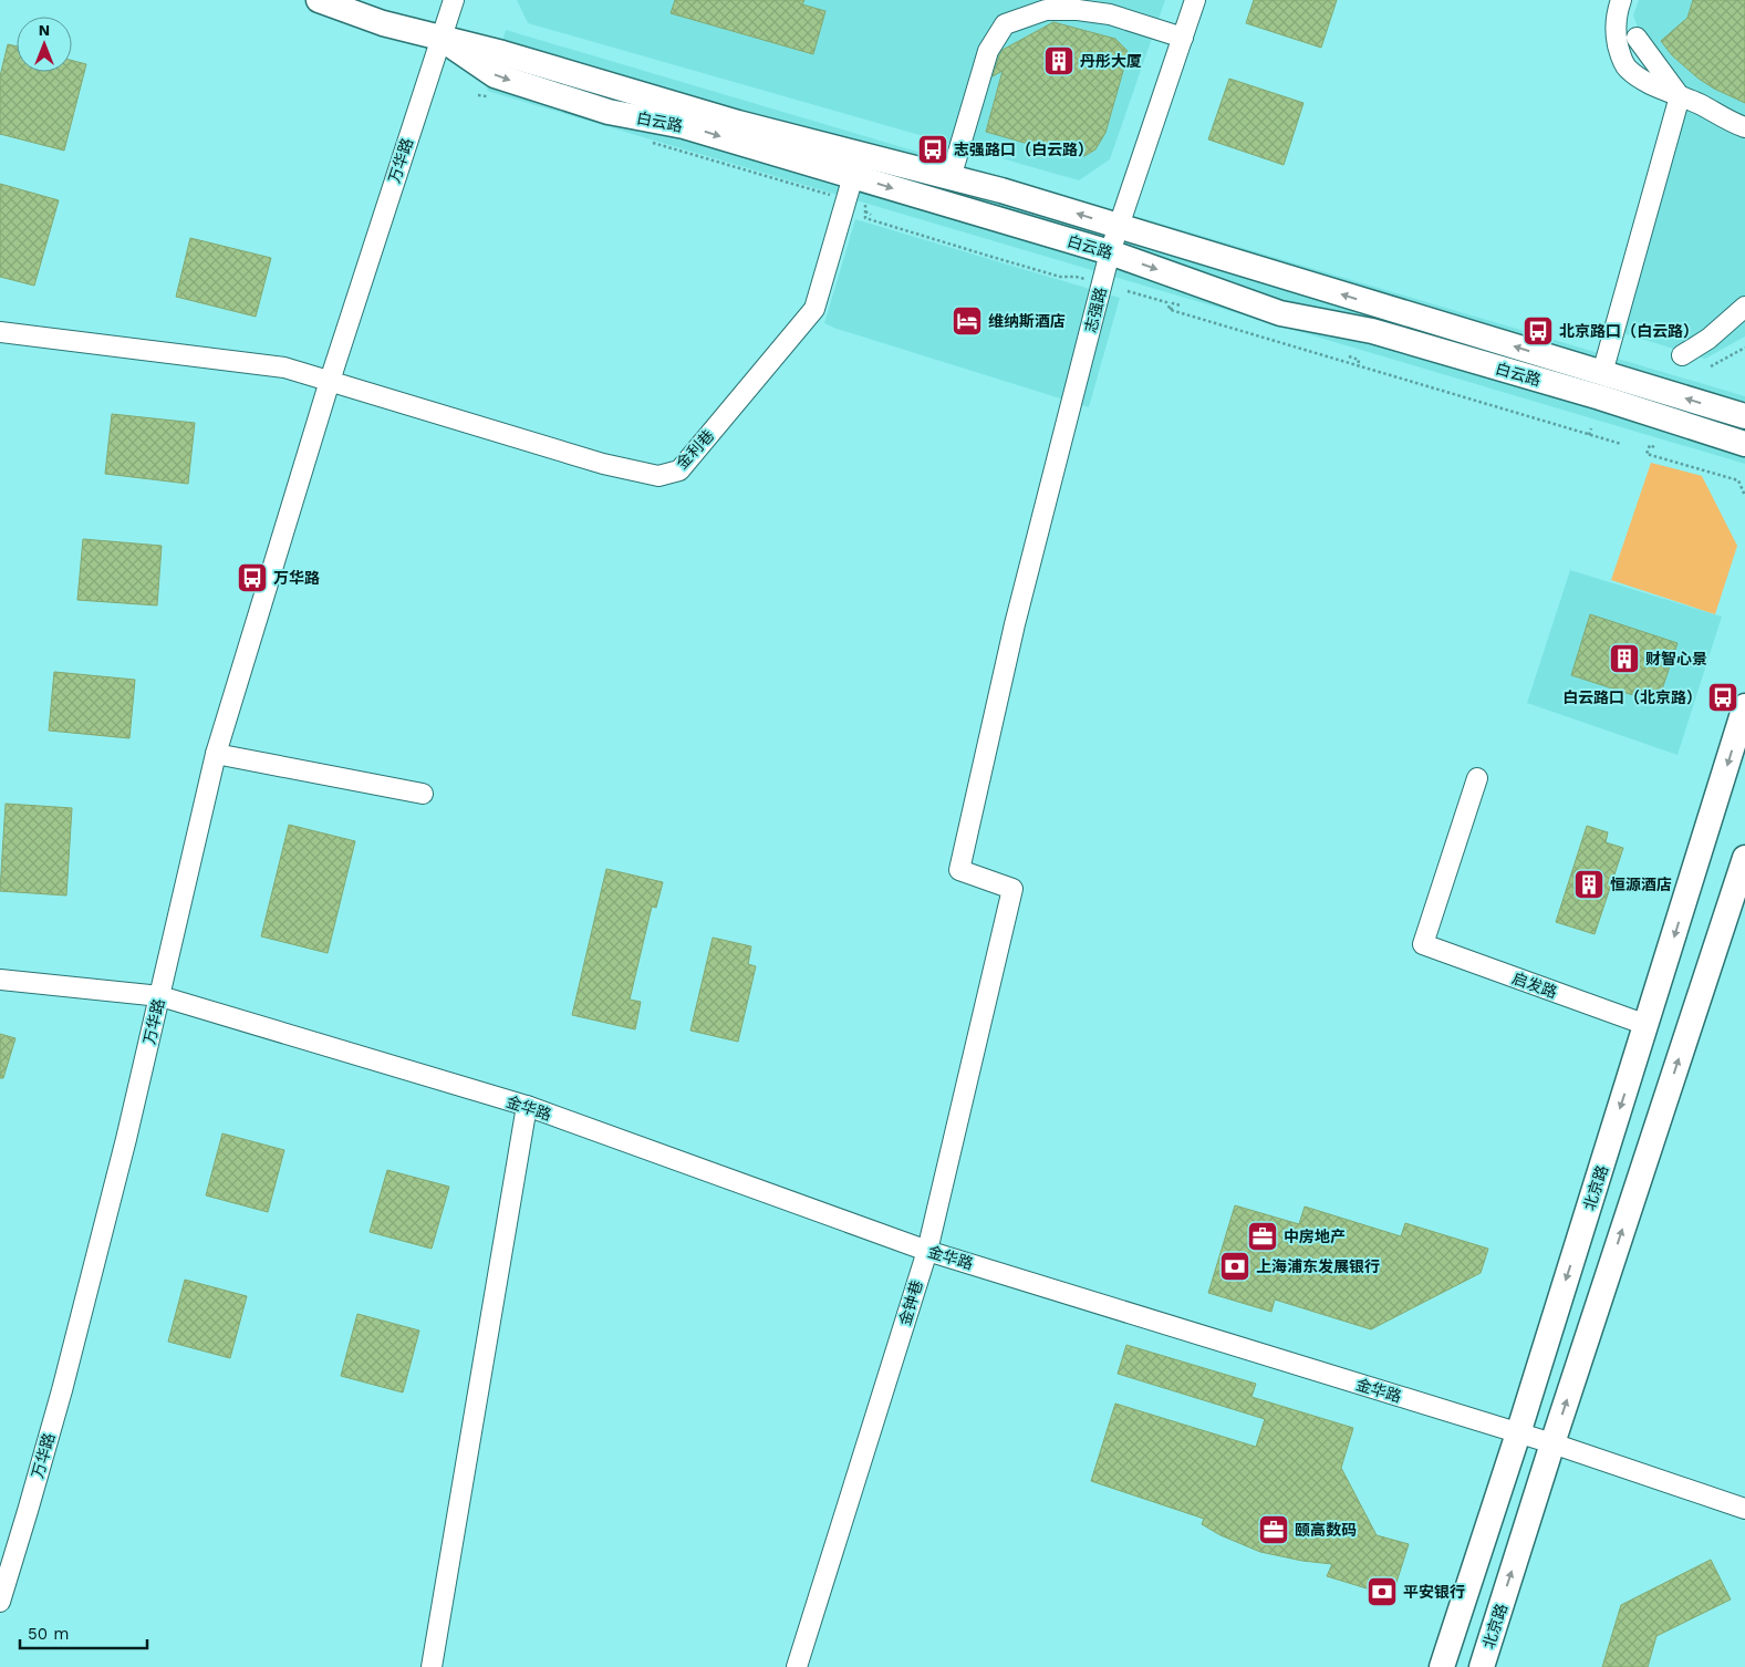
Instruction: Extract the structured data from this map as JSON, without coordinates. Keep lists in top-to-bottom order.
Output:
{
  "streets": {
    "main road": ["白云路", "北京路"],
    "street": [
      "万华路",
      "志强路",
      "金利巷",
      "启发路",
      "金华路",
      "金钟巷"
    ]
  },
  "crossings": [
    ["白云路", "万华路"],
    ["白云路", "志强路"],
    ["白云路", "金利巷"],
    ["万华路", "金利巷"],
    ["万华路", "金华路"],
    ["志强路", "金钟巷"],
    ["启发路", "北京路"],
    ["金华路", "北京路"],
    ["金华路", "金钟巷"]
  ],
  "places": {
    "building": ["丹彤大厦", "财智心景", "恒源酒店"],
    "bus stop": [
      "志强路口（白云路）",
      "北京路口（白云路）",
      "万华路",
      "白云路口（北京路）"
    ],
    "hotel": ["维纳斯酒店"],
    "office": ["中房地产", "颐高数码"],
    "bank": ["上海浦东发展银行", "平安银行"]
  },
  "scale_bar": "50 m",
  "north": "top"
}
